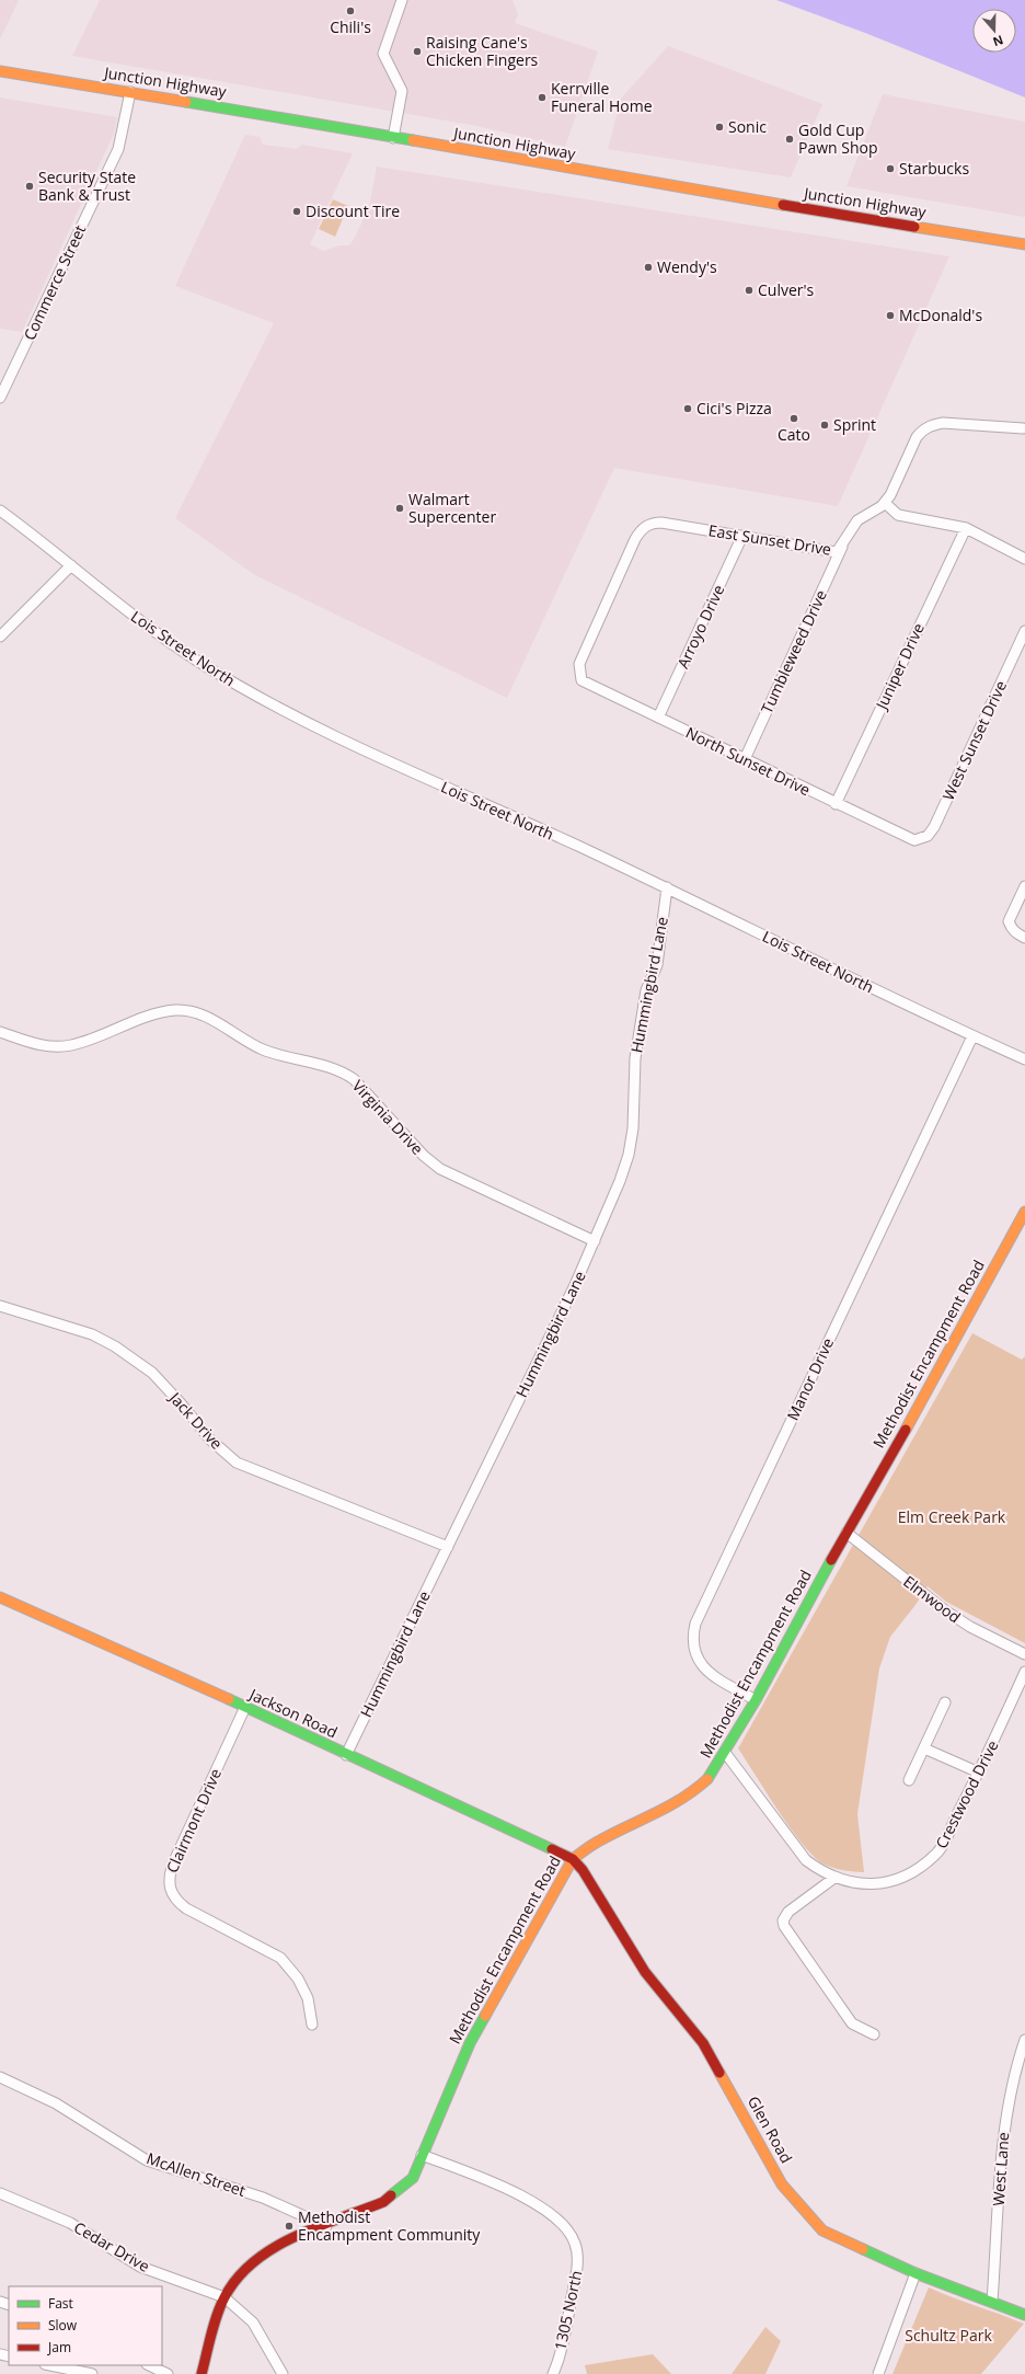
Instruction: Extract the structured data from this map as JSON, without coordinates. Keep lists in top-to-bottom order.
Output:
{
  "streets": {
    "street": [
      "Junction Highway",
      "Commerce Street",
      "East Sunset Drive",
      "Arroyo Drive",
      "Lois Street North",
      "Tumbleweed Drive",
      "Juniper Drive",
      "West Sunset Drive",
      "North Sunset Drive",
      "Hummingbird Lane",
      "Virginia Drive",
      "Methodist Encampment Road",
      "Manor Drive",
      "Jack Drive",
      "Elmwood",
      "Jackson Road",
      "Crestwood Drive",
      "Clairmont Drive",
      "Glen Road",
      "West Lane",
      "McAllen Street",
      "Cedar Drive",
      "1305 North"
    ]
  },
  "crossings": [
    ["Junction Highway", "Commerce Street"],
    ["East Sunset Drive", "Arroyo Drive"],
    ["East Sunset Drive", "Tumbleweed Drive"],
    ["East Sunset Drive", "North Sunset Drive"],
    ["Arroyo Drive", "North Sunset Drive"],
    ["Lois Street North", "Hummingbird Lane"],
    ["Lois Street North", "Manor Drive"],
    ["Tumbleweed Drive", "North Sunset Drive"],
    ["Juniper Drive", "North Sunset Drive"],
    ["West Sunset Drive", "North Sunset Drive"],
    ["Hummingbird Lane", "Virginia Drive"],
    ["Hummingbird Lane", "Jack Drive"],
    ["Hummingbird Lane", "Jackson Road"],
    ["Methodist Encampment Road", "Manor Drive"],
    ["Methodist Encampment Road", "Elmwood"],
    ["Methodist Encampment Road", "Jackson Road"],
    ["Methodist Encampment Road", "Crestwood Drive"],
    ["Methodist Encampment Road", "Glen Road"],
    ["Methodist Encampment Road", "McAllen Street"],
    ["Methodist Encampment Road", "Cedar Drive"],
    ["Methodist Encampment Road", "1305 North"],
    ["Jackson Road", "Clairmont Drive"],
    ["Jackson Road", "Glen Road"],
    ["Glen Road", "West Lane"]
  ],
  "parks": ["Elm Creek Park", "Schultz Park"],
  "places": [
    "Chili's",
    "Raising Cane's Chicken Fingers",
    "Kerrville Funeral Home",
    "Sonic",
    "Gold Cup Pawn Shop",
    "Starbucks",
    "Security State Bank & Trust",
    "Discount Tire",
    "Wendy's",
    "Culver's",
    "McDonald's",
    "Cici's Pizza",
    "Cato",
    "Sprint",
    "Walmart Supercenter",
    "Methodist Encampment Community"
  ],
  "legend": ["Fast", "Slow", "Jam"],
  "north": "bottom"
}
